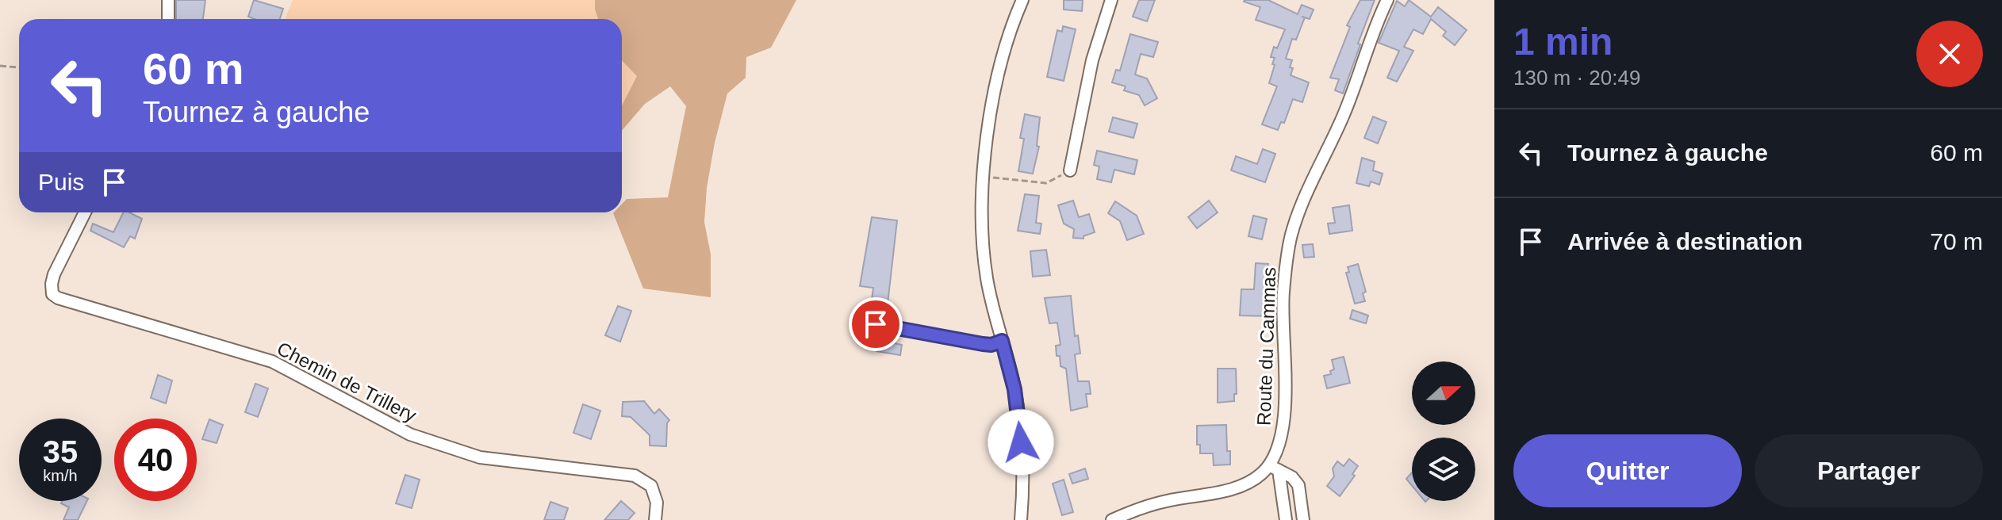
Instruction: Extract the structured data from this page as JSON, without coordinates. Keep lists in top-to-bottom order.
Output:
{
  "streets": {
    "street": ["Route du Cammas", "Chemin de Trillery"]
  },
  "north": "right",
  "page": {
    "heading": ["1 min", "130 m · 20:49"],
    "turn": ["60 m", "Tournez à gauche"],
    "list": [
      {
        "name": "Tournez à gauche",
        "value": "60 m"
      },
      {
        "name": "Arrivée à destination",
        "value": "70 m"
      }
    ],
    "then": "Puis",
    "speed": "35 km/h",
    "limit": "40",
    "buttons": ["Quitter", "Partager"]
  }
}
